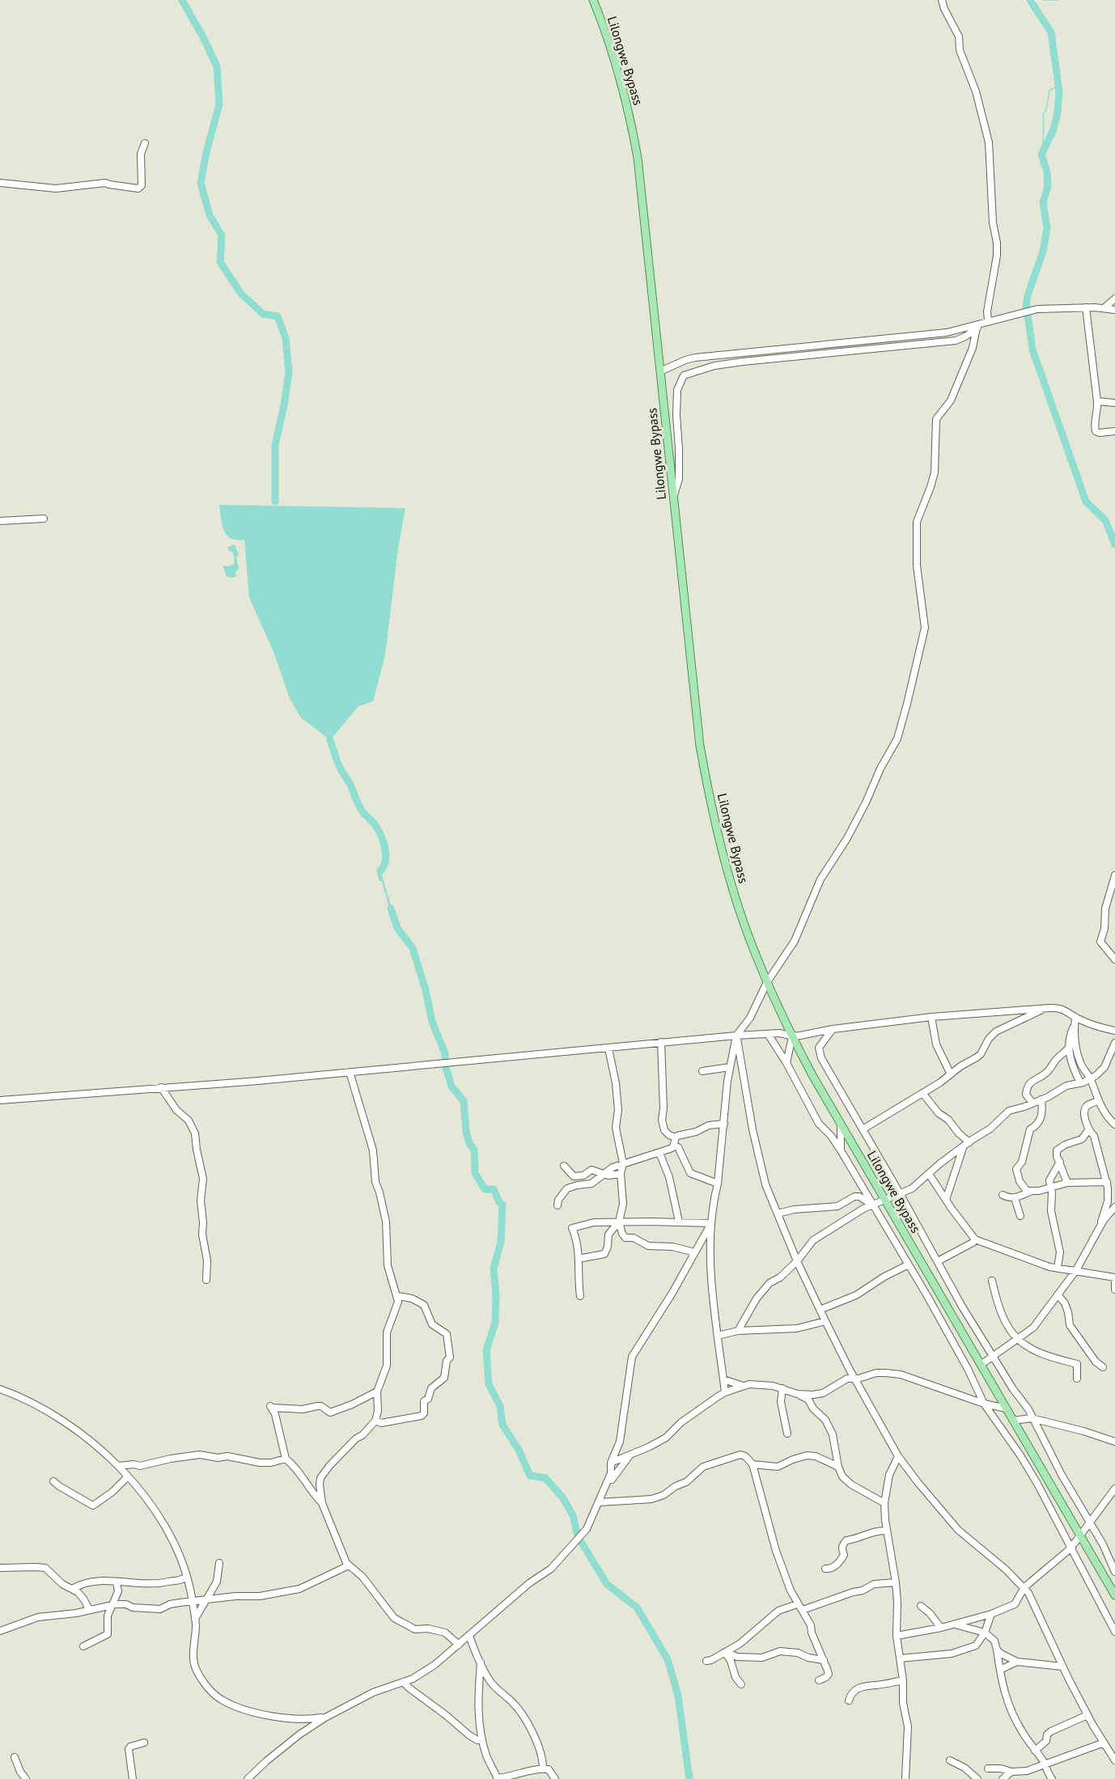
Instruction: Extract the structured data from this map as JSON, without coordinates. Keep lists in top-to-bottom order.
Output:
{
  "streets": {
    "main road": ["Lilongwe Bypass"]
  }
}
